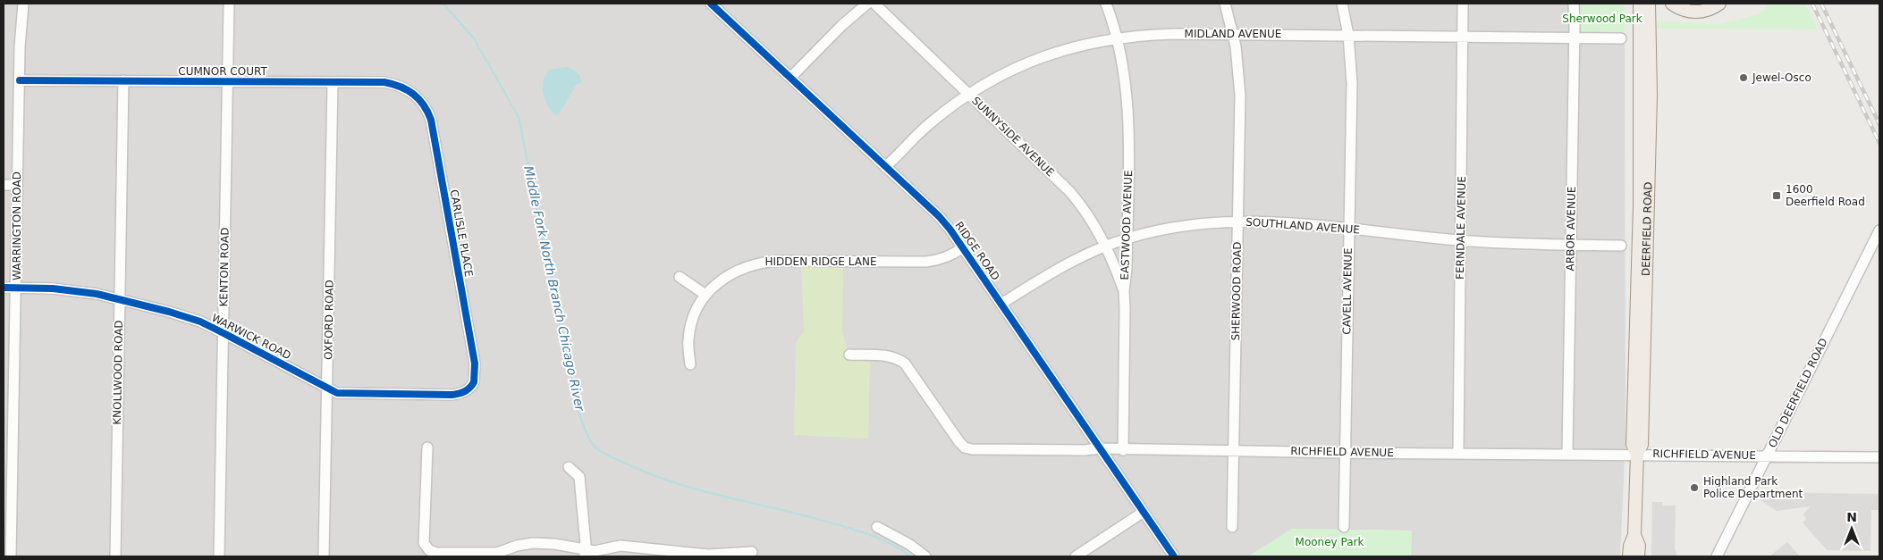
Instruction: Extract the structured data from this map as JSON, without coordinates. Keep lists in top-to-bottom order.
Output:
{
  "streets": {
    "main road": ["DEERFIELD ROAD"],
    "street": [
      "MIDLAND AVENUE",
      "CUMNOR COURT",
      "SUNNYSIDE AVENUE",
      "EASTWOOD AVENUE",
      "WARRINGTON ROAD",
      "SOUTHLAND AVENUE",
      "FERNDALE AVENUE",
      "ARBOR AVENUE",
      "CARLISLE PLACE",
      "RIDGE ROAD",
      "HIDDEN RIDGE LANE",
      "KENTON ROAD",
      "SHERWOOD ROAD",
      "CAVELL AVENUE",
      "OXFORD ROAD",
      "WARWICK ROAD",
      "KNOLLWOOD ROAD",
      "OLD DEERFIELD ROAD",
      "RICHFIELD AVENUE"
    ]
  },
  "crossings": [
    ["MIDLAND AVENUE", "SUNNYSIDE AVENUE"],
    ["MIDLAND AVENUE", "EASTWOOD AVENUE"],
    ["MIDLAND AVENUE", "FERNDALE AVENUE"],
    ["MIDLAND AVENUE", "ARBOR AVENUE"],
    ["MIDLAND AVENUE", "RIDGE ROAD"],
    ["MIDLAND AVENUE", "SHERWOOD ROAD"],
    ["MIDLAND AVENUE", "CAVELL AVENUE"],
    ["CUMNOR COURT", "WARRINGTON ROAD"],
    ["CUMNOR COURT", "CARLISLE PLACE"],
    ["CUMNOR COURT", "KENTON ROAD"],
    ["CUMNOR COURT", "OXFORD ROAD"],
    ["CUMNOR COURT", "KNOLLWOOD ROAD"],
    ["SUNNYSIDE AVENUE", "EASTWOOD AVENUE"],
    ["SUNNYSIDE AVENUE", "SOUTHLAND AVENUE"],
    ["EASTWOOD AVENUE", "SOUTHLAND AVENUE"],
    ["EASTWOOD AVENUE", "RICHFIELD AVENUE"],
    ["WARRINGTON ROAD", "WARWICK ROAD"],
    ["SOUTHLAND AVENUE", "FERNDALE AVENUE"],
    ["SOUTHLAND AVENUE", "ARBOR AVENUE"],
    ["SOUTHLAND AVENUE", "RIDGE ROAD"],
    ["SOUTHLAND AVENUE", "SHERWOOD ROAD"],
    ["SOUTHLAND AVENUE", "CAVELL AVENUE"],
    ["FERNDALE AVENUE", "RICHFIELD AVENUE"],
    ["ARBOR AVENUE", "RICHFIELD AVENUE"],
    ["DEERFIELD ROAD", "RICHFIELD AVENUE"],
    ["CARLISLE PLACE", "WARWICK ROAD"],
    ["RIDGE ROAD", "HIDDEN RIDGE LANE"],
    ["RIDGE ROAD", "RICHFIELD AVENUE"],
    ["KENTON ROAD", "WARWICK ROAD"],
    ["SHERWOOD ROAD", "RICHFIELD AVENUE"],
    ["CAVELL AVENUE", "RICHFIELD AVENUE"],
    ["OXFORD ROAD", "WARWICK ROAD"],
    ["WARWICK ROAD", "KNOLLWOOD ROAD"],
    ["OLD DEERFIELD ROAD", "RICHFIELD AVENUE"]
  ],
  "water": ["Middle Fork North Branch Chicago River"],
  "parks": ["Sherwood Park", "Mooney Park"],
  "places": {
    "other": ["Jewel-Osco", "Highland Park Police Department"],
    "transit": ["1600 Deerfield Road"]
  },
  "north": "top"
}
